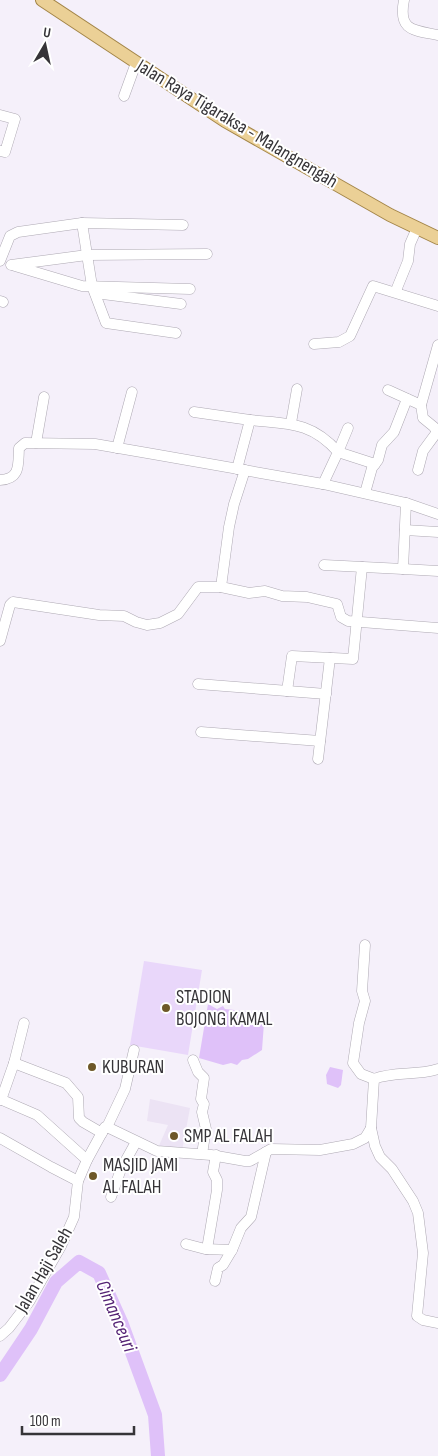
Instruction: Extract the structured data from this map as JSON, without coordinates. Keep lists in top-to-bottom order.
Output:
{
  "streets": {
    "main road": ["Jalan Raya Tigaraksa - Malangnengah"],
    "street": ["Jalan Haji Saleh"]
  },
  "water": ["Cimanceuri"],
  "places": [
    "STADION BOJONG KAMAL",
    "KUBURAN",
    "SMP AL FALAH",
    "MASJID JAMI AL FALAH"
  ],
  "scale_bar": "100 m",
  "north": "top"
}
